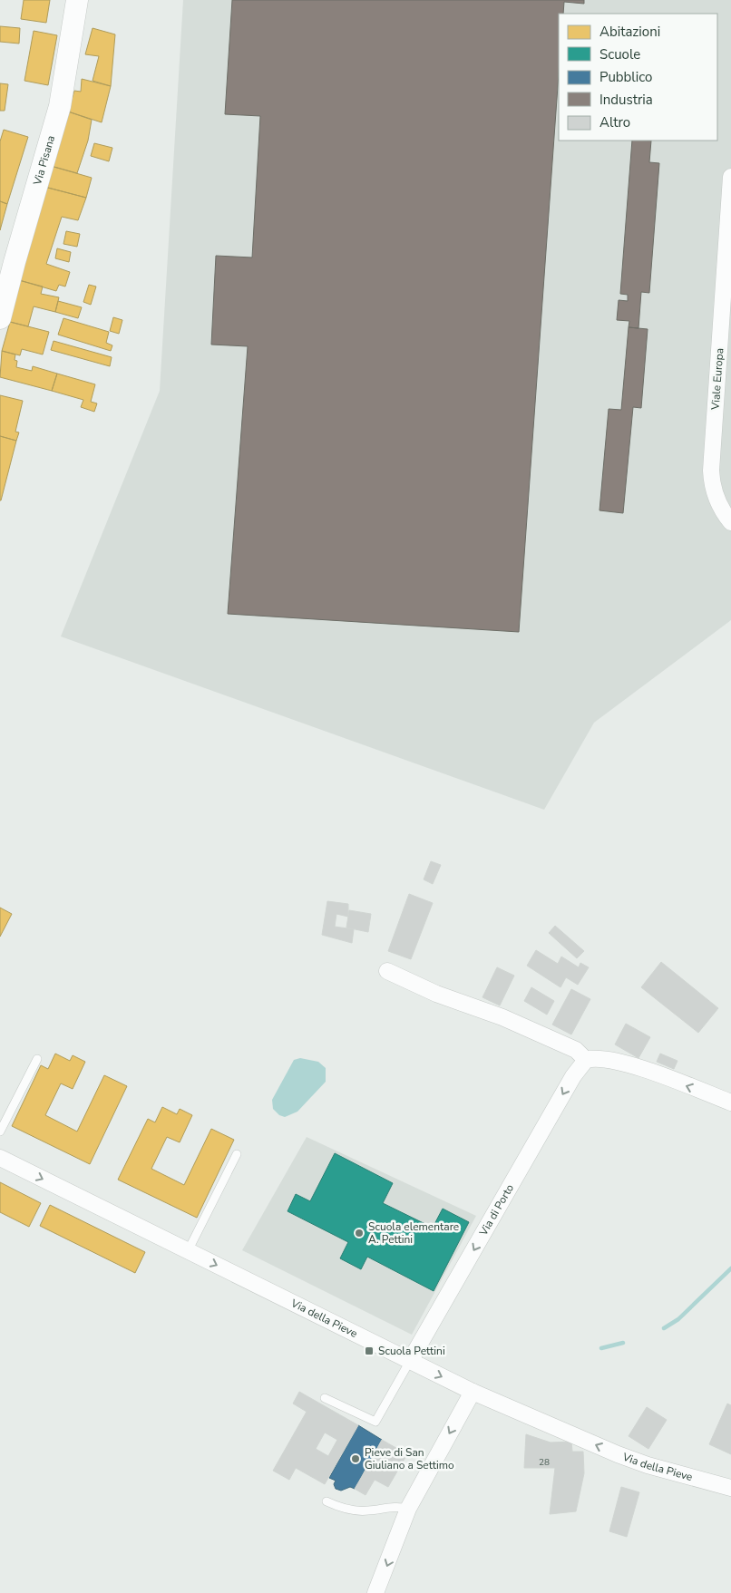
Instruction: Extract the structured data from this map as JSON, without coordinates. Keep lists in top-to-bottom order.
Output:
{
  "streets": {
    "main road": ["Via Pisana"],
    "street": ["Viale Europa", "Via di Porto", "Via della Pieve"]
  },
  "crossings": [
    ["Via di Porto", "Via della Pieve"]
  ],
  "one_way": ["Via di Porto"],
  "places": {
    "other": ["Scuola elementare A. Pettini", "Pieve di San Giuliano a Settimo"],
    "transit": ["Scuola Pettini"]
  },
  "house_numbers": ["28"],
  "legend": [
    "Abitazioni",
    "Scuole",
    "Pubblico",
    "Industria",
    "Altro"
  ]
}
